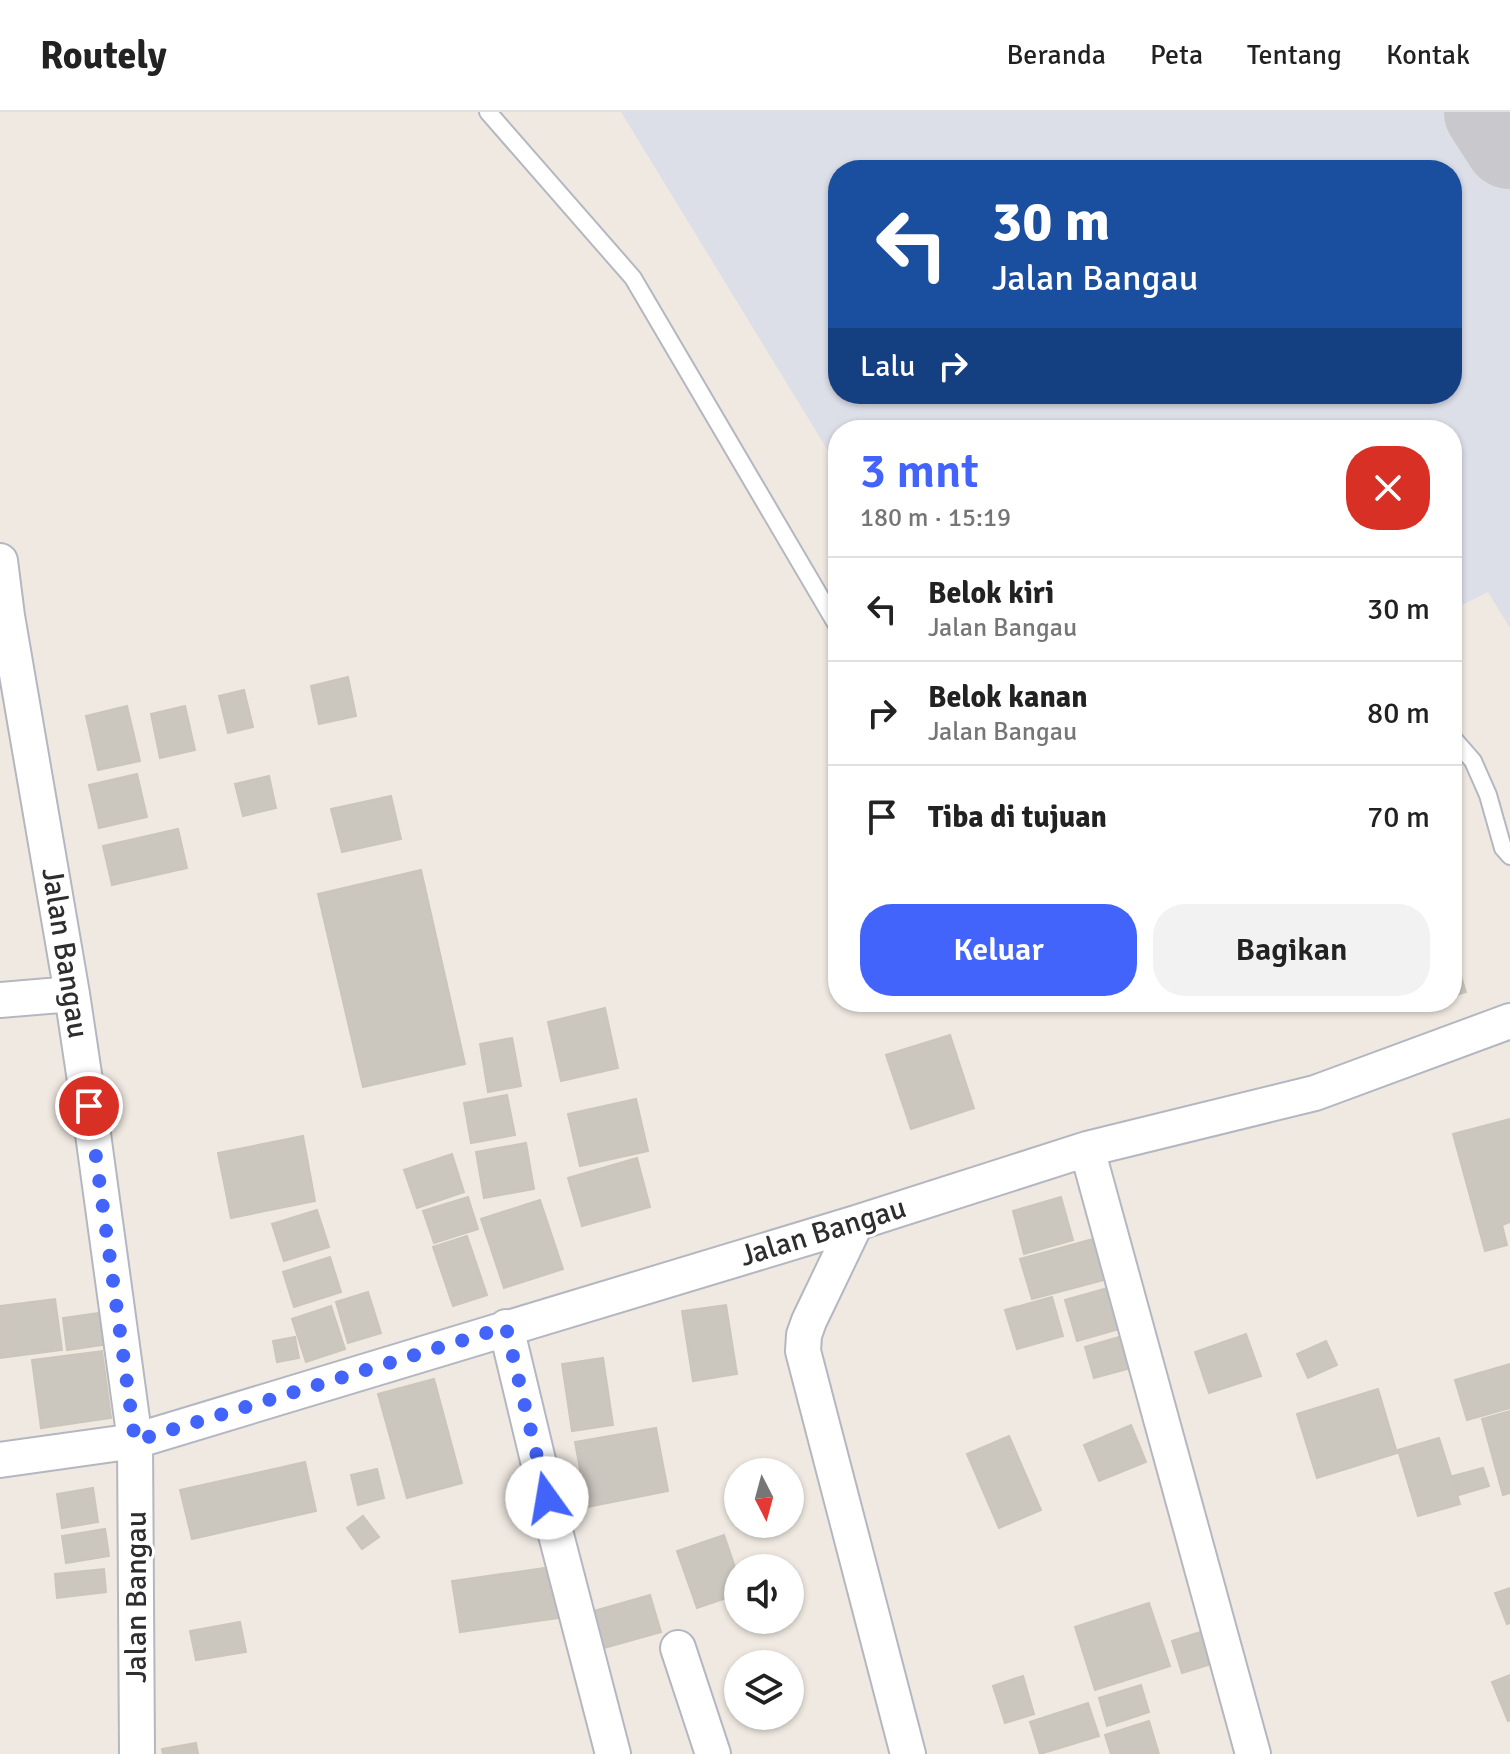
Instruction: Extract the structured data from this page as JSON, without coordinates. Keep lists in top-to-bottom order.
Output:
{
  "streets": {
    "street": ["Jalan Bangau"]
  },
  "north": "bottom",
  "page": {
    "header": "Routely",
    "nav": [
      "Beranda",
      "Peta",
      "Tentang",
      "Kontak"
    ],
    "turn": ["30 m", "Jalan Bangau"],
    "then": "Lalu",
    "heading": ["3 mnt", "180 m · 15:19"],
    "list": [
      {
        "name": "Belok kiri",
        "note": "Jalan Bangau",
        "value": "30 m"
      },
      {
        "name": "Belok kanan",
        "note": "Jalan Bangau",
        "value": "80 m"
      },
      {
        "name": "Tiba di tujuan",
        "value": "70 m"
      }
    ],
    "buttons": ["Keluar", "Bagikan"]
  }
}
